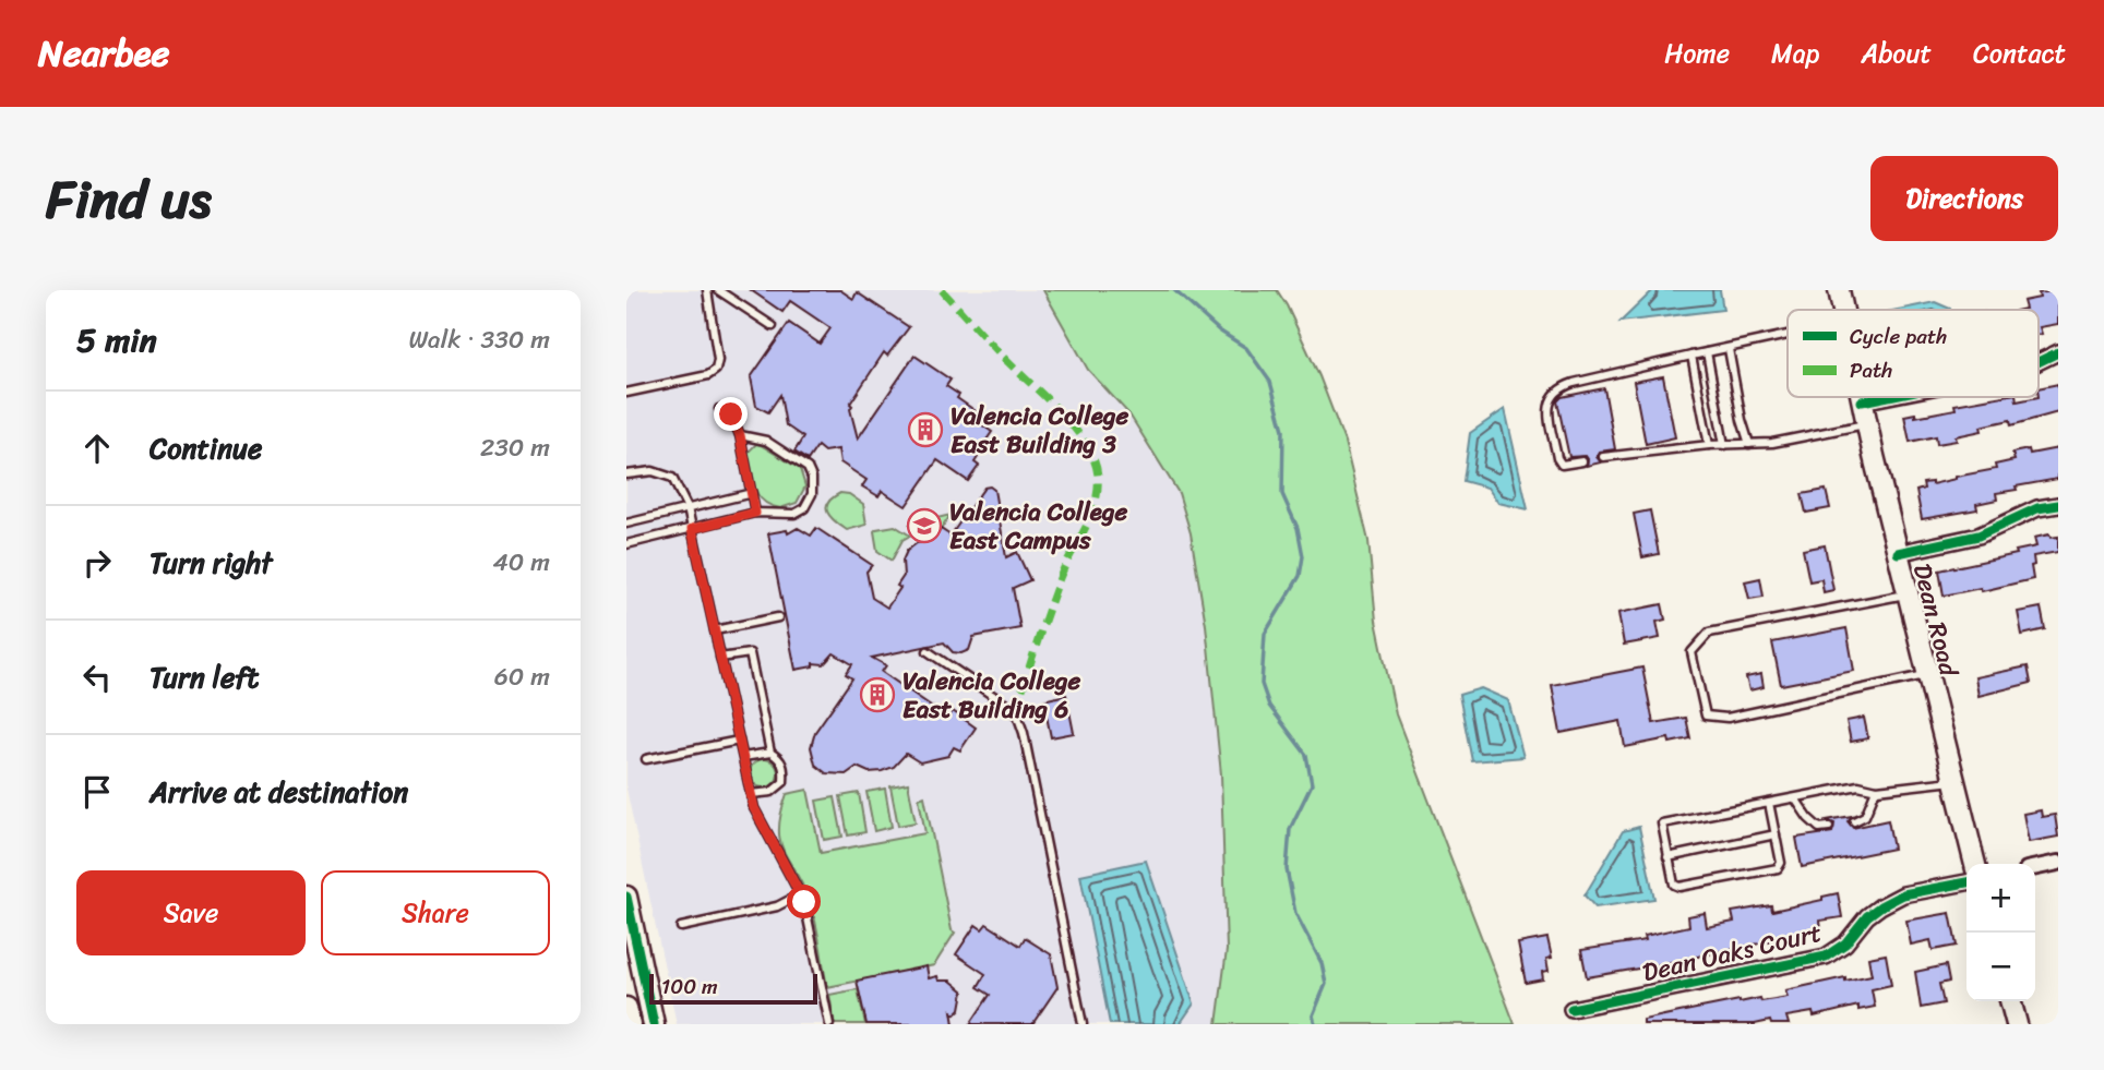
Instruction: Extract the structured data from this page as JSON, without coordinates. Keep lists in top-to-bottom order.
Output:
{
  "streets": {
    "main road": ["Dean Road"],
    "street": ["Dean Oaks Court"]
  },
  "places": {
    "building": ["Valencia College East Building 3", "Valencia College East Building 6"],
    "school or university": ["Valencia College East Campus"]
  },
  "legend": ["Cycle path", "Path"],
  "scale_bar": "100 m",
  "page": {
    "header": "Nearbee",
    "nav": [
      "Home",
      "Map",
      "About",
      "Contact"
    ],
    "title": "Find us",
    "buttons": [
      "Directions",
      ["Save", "Share"]
    ],
    "heading": ["5 min", "Walk · 330 m"],
    "list": [
      ["Continue", "230 m"],
      ["Turn right", "40 m"],
      ["Turn left", "60 m"],
      "Arrive at destination"
    ],
    "map_buttons": ["+", "−"],
    "scale": "100 m"
  }
}
